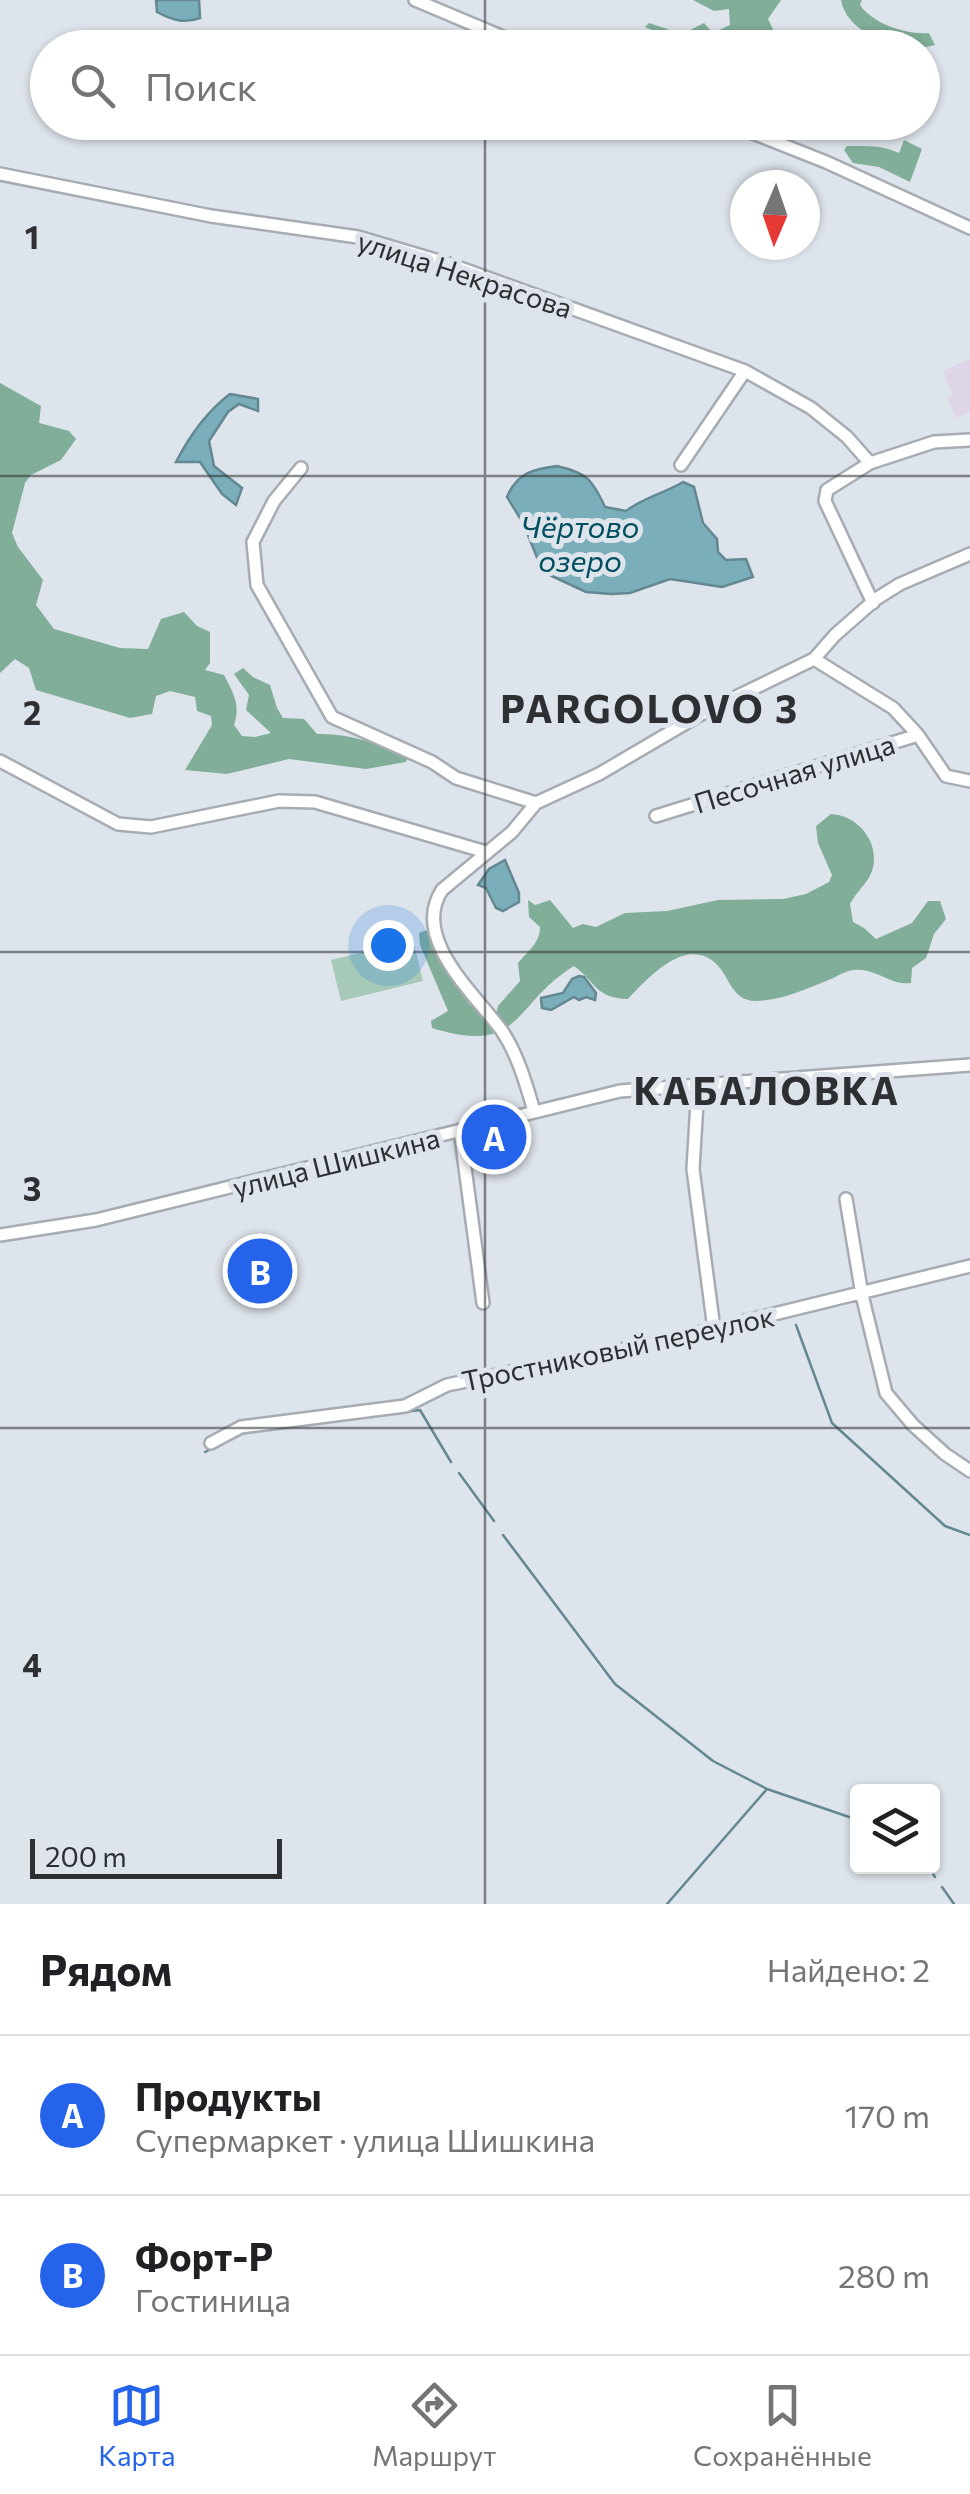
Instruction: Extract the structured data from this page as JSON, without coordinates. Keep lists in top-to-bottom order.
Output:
{
  "streets": {
    "street": [
      "улица Некрасова",
      "Песочная улица",
      "улица Шишкина",
      "Тростниковый переулок"
    ]
  },
  "districts": ["PARGOLOVO 3", "КАБАЛОВКА"],
  "water": ["Чёртово озеро"],
  "scale_bar": "200 m",
  "north": "bottom",
  "page": {
    "search": "Поиск",
    "pins": ["A", "B"],
    "scale": "200 m",
    "heading": ["Рядом", "Найдено: 2"],
    "list": [
      {
        "mark": "A",
        "name": "Продукты",
        "note": "Супермаркет · улица Шишкина",
        "value": "170 m"
      },
      {
        "mark": "B",
        "name": "Форт-Р",
        "note": "Гостиница",
        "value": "280 m"
      }
    ],
    "nav": ["Карта", "Маршрут", "Сохранённые"]
  },
  "grid": {
    "rows": [
      "1",
      "2",
      "3",
      "4"
    ]
  }
}
